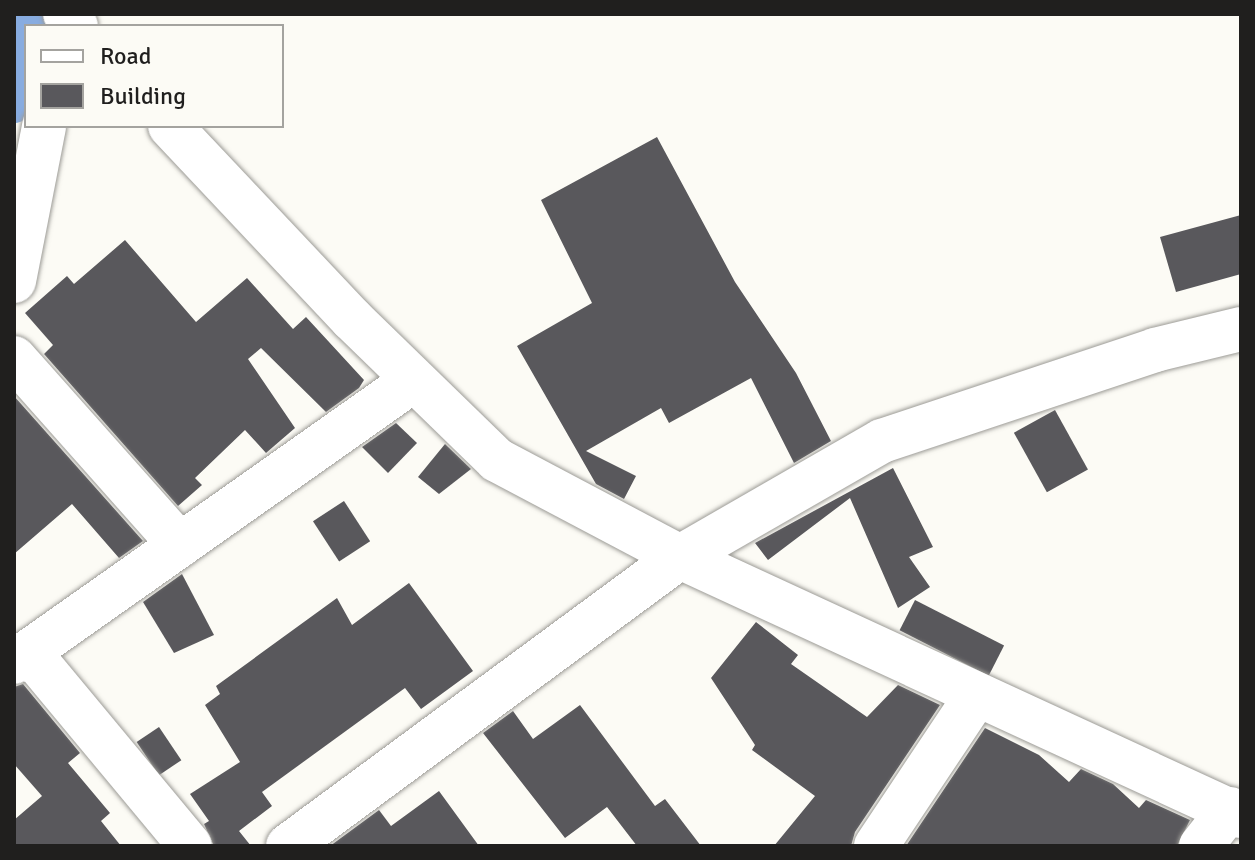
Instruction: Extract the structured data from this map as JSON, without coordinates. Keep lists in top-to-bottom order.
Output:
{
  "legend": ["Road", "Building"]
}
